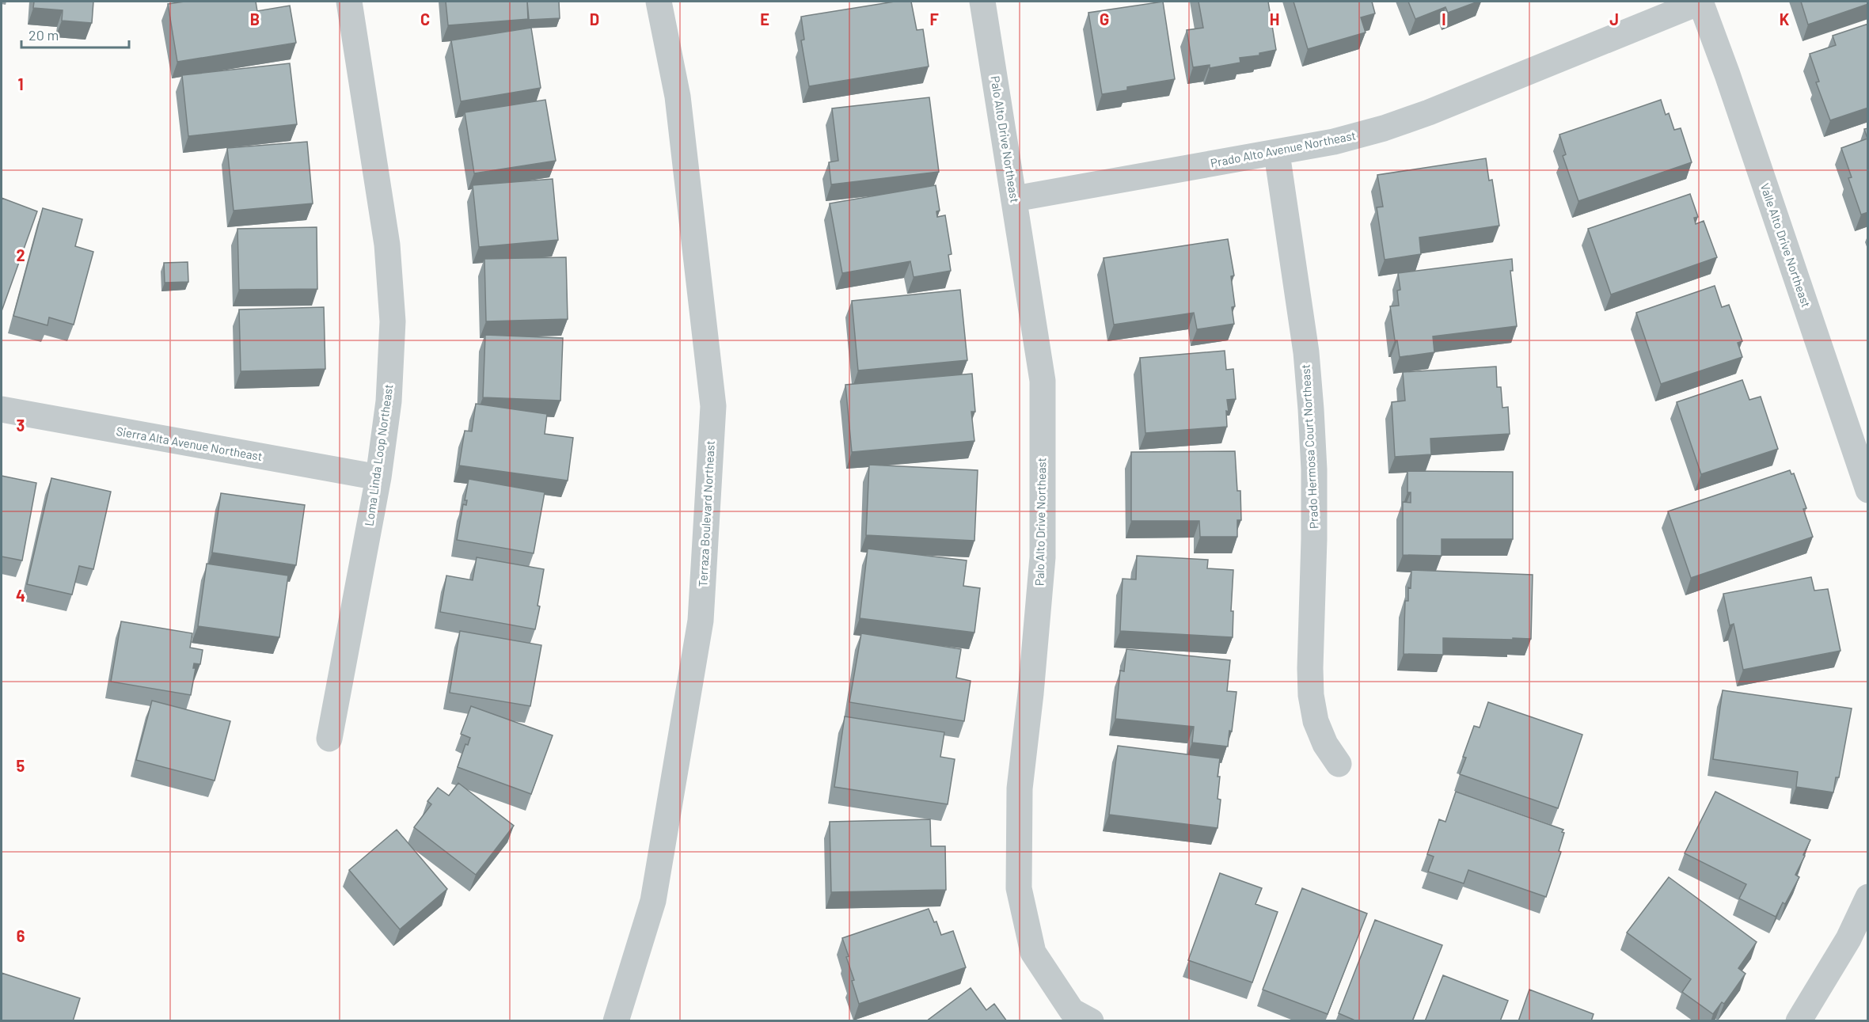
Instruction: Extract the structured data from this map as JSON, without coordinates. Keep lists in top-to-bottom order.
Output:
{
  "streets": {
    "street": [
      "Palo Alto Drive Northeast",
      "Prado Alto Avenue Northeast",
      "Valle Alto Drive Northeast",
      "Sierra Alta Avenue Northeast",
      "Prado Hermosa Court Northeast",
      "Loma Linda Loop Northeast",
      "Terraza Boulevard Northeast"
    ]
  },
  "crossings": [
    ["Palo Alto Drive Northeast", "Prado Alto Avenue Northeast"],
    ["Prado Alto Avenue Northeast", "Valle Alto Drive Northeast"],
    ["Prado Alto Avenue Northeast", "Prado Hermosa Court Northeast"],
    ["Sierra Alta Avenue Northeast", "Loma Linda Loop Northeast"]
  ],
  "scale_bar": "20 m",
  "grid": {
    "columns": [
      "B",
      "C",
      "D",
      "E",
      "F",
      "G",
      "H",
      "I",
      "J",
      "K"
    ],
    "rows": [
      "1",
      "2",
      "3",
      "4",
      "5",
      "6"
    ]
  }
}
